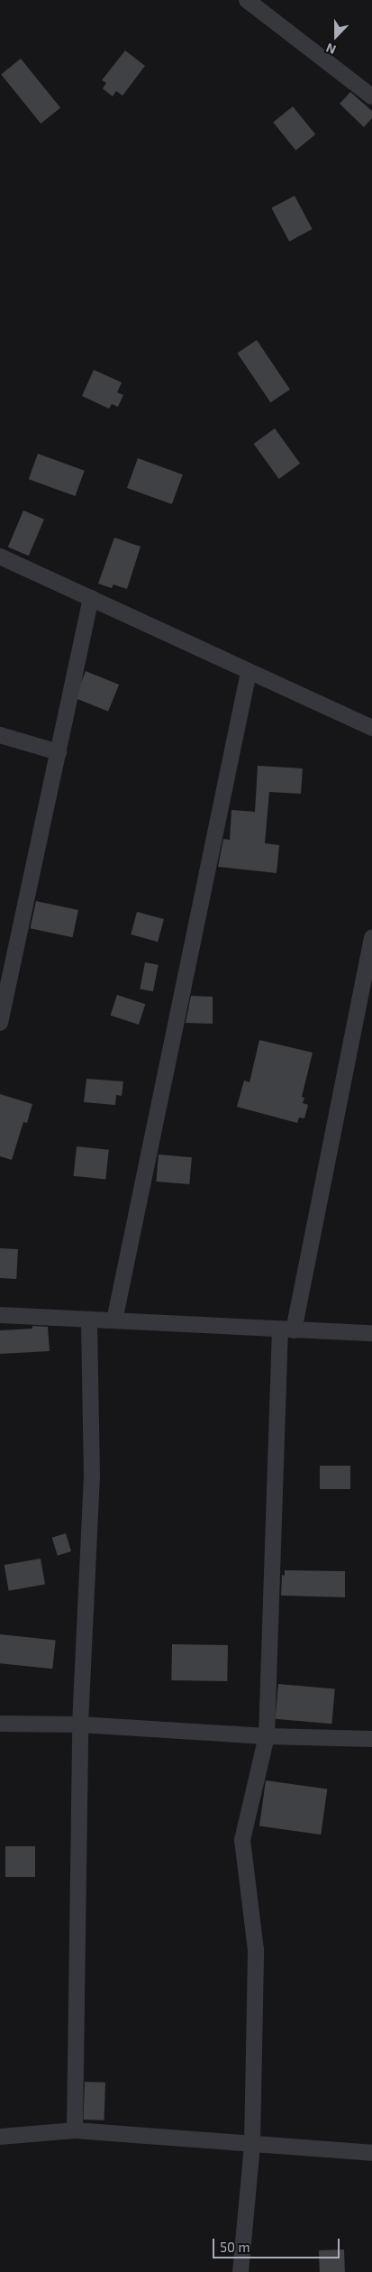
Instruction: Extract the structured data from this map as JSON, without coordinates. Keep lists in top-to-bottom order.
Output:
{
  "scale_bar": "50 m",
  "north": "bottom"
}
